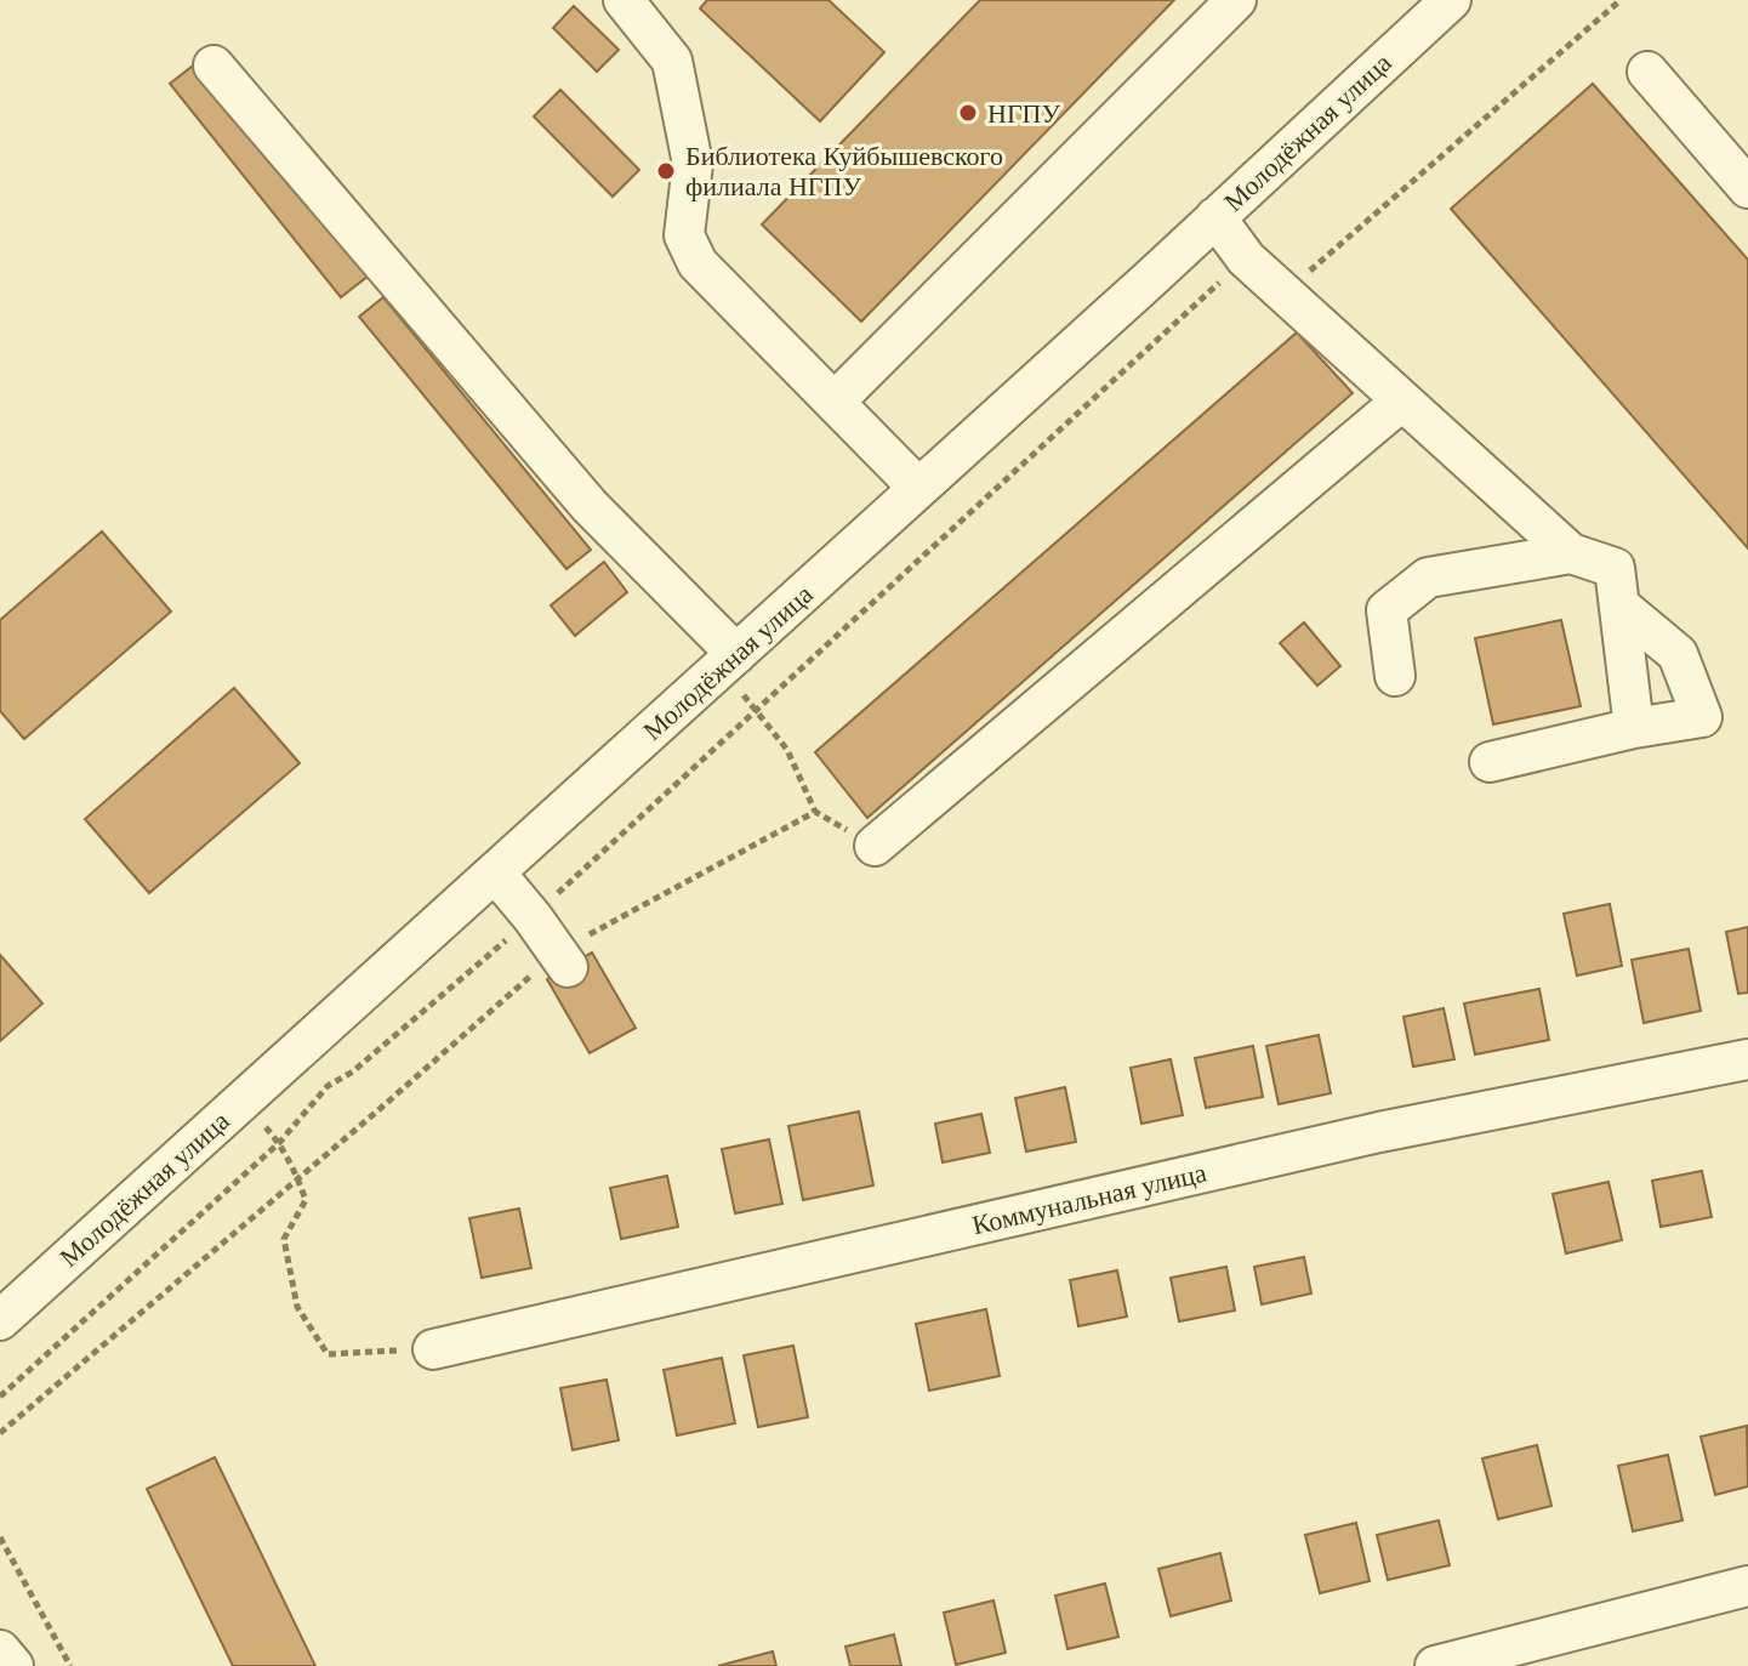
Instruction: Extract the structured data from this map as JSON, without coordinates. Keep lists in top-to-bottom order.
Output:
{
  "streets": {
    "street": ["Молодёжная улица", "Коммунальная улица"]
  },
  "places": ["НГПУ", "Библиотека Куйбышевского филиала НГПУ"]
}
